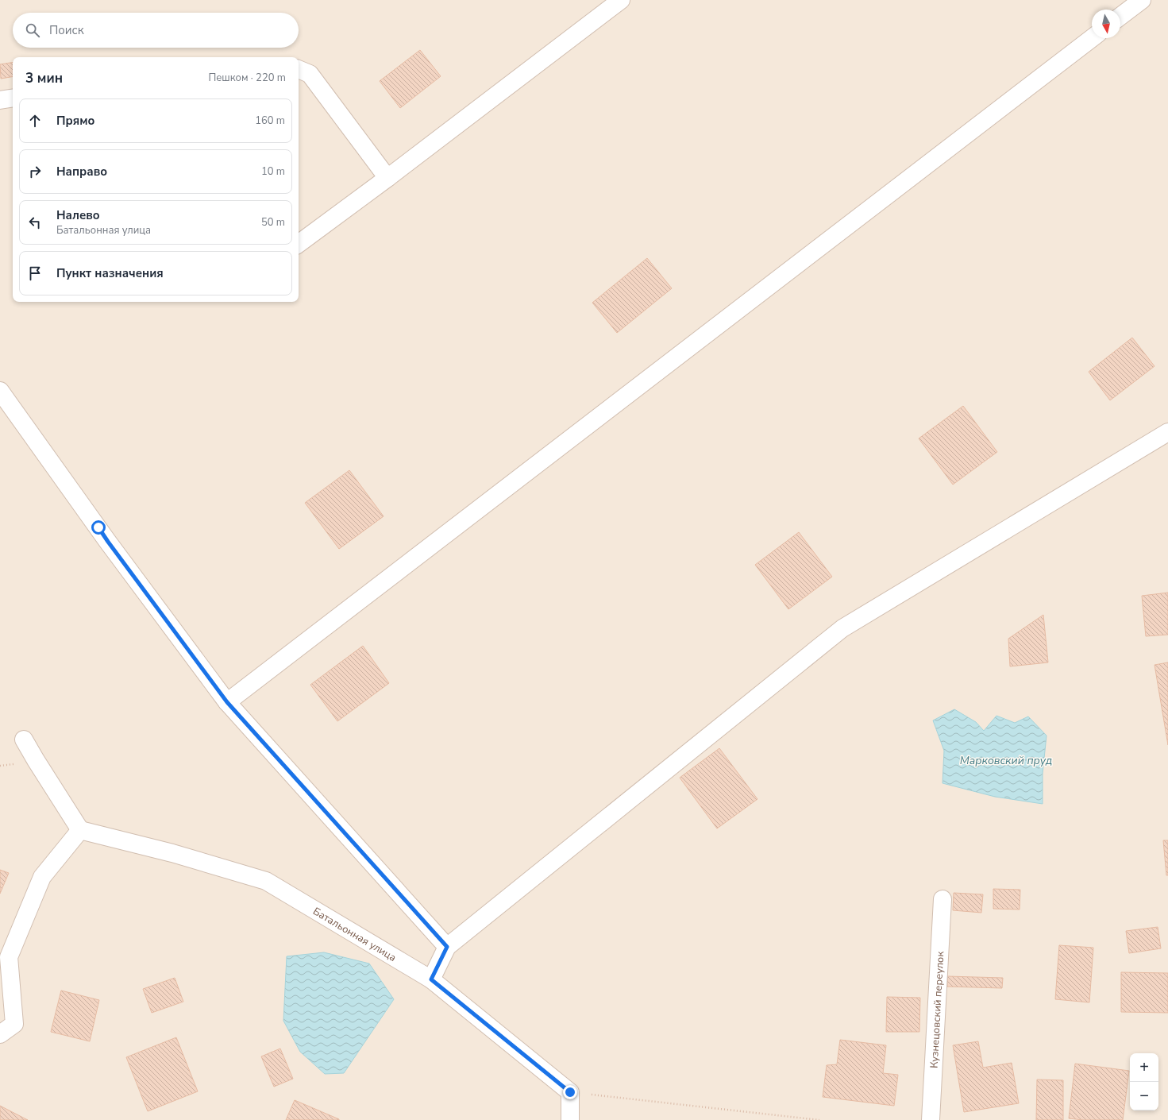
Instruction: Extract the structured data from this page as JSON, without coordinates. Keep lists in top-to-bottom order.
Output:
{
  "streets": {
    "street": ["Батальонная улица", "Кузнецовский переулок"]
  },
  "water": ["Марковский пруд"],
  "north": "bottom",
  "page": {
    "search": "Поиск",
    "heading": ["3 мин", "Пешком · 220 m"],
    "list": [
      ["Прямо", "160 m"],
      ["Направо", "10 m"],
      ["Налево", "Батальонная улица", "50 m"],
      "Пункт назначения"
    ],
    "map_buttons": ["+", "−"]
  }
}
